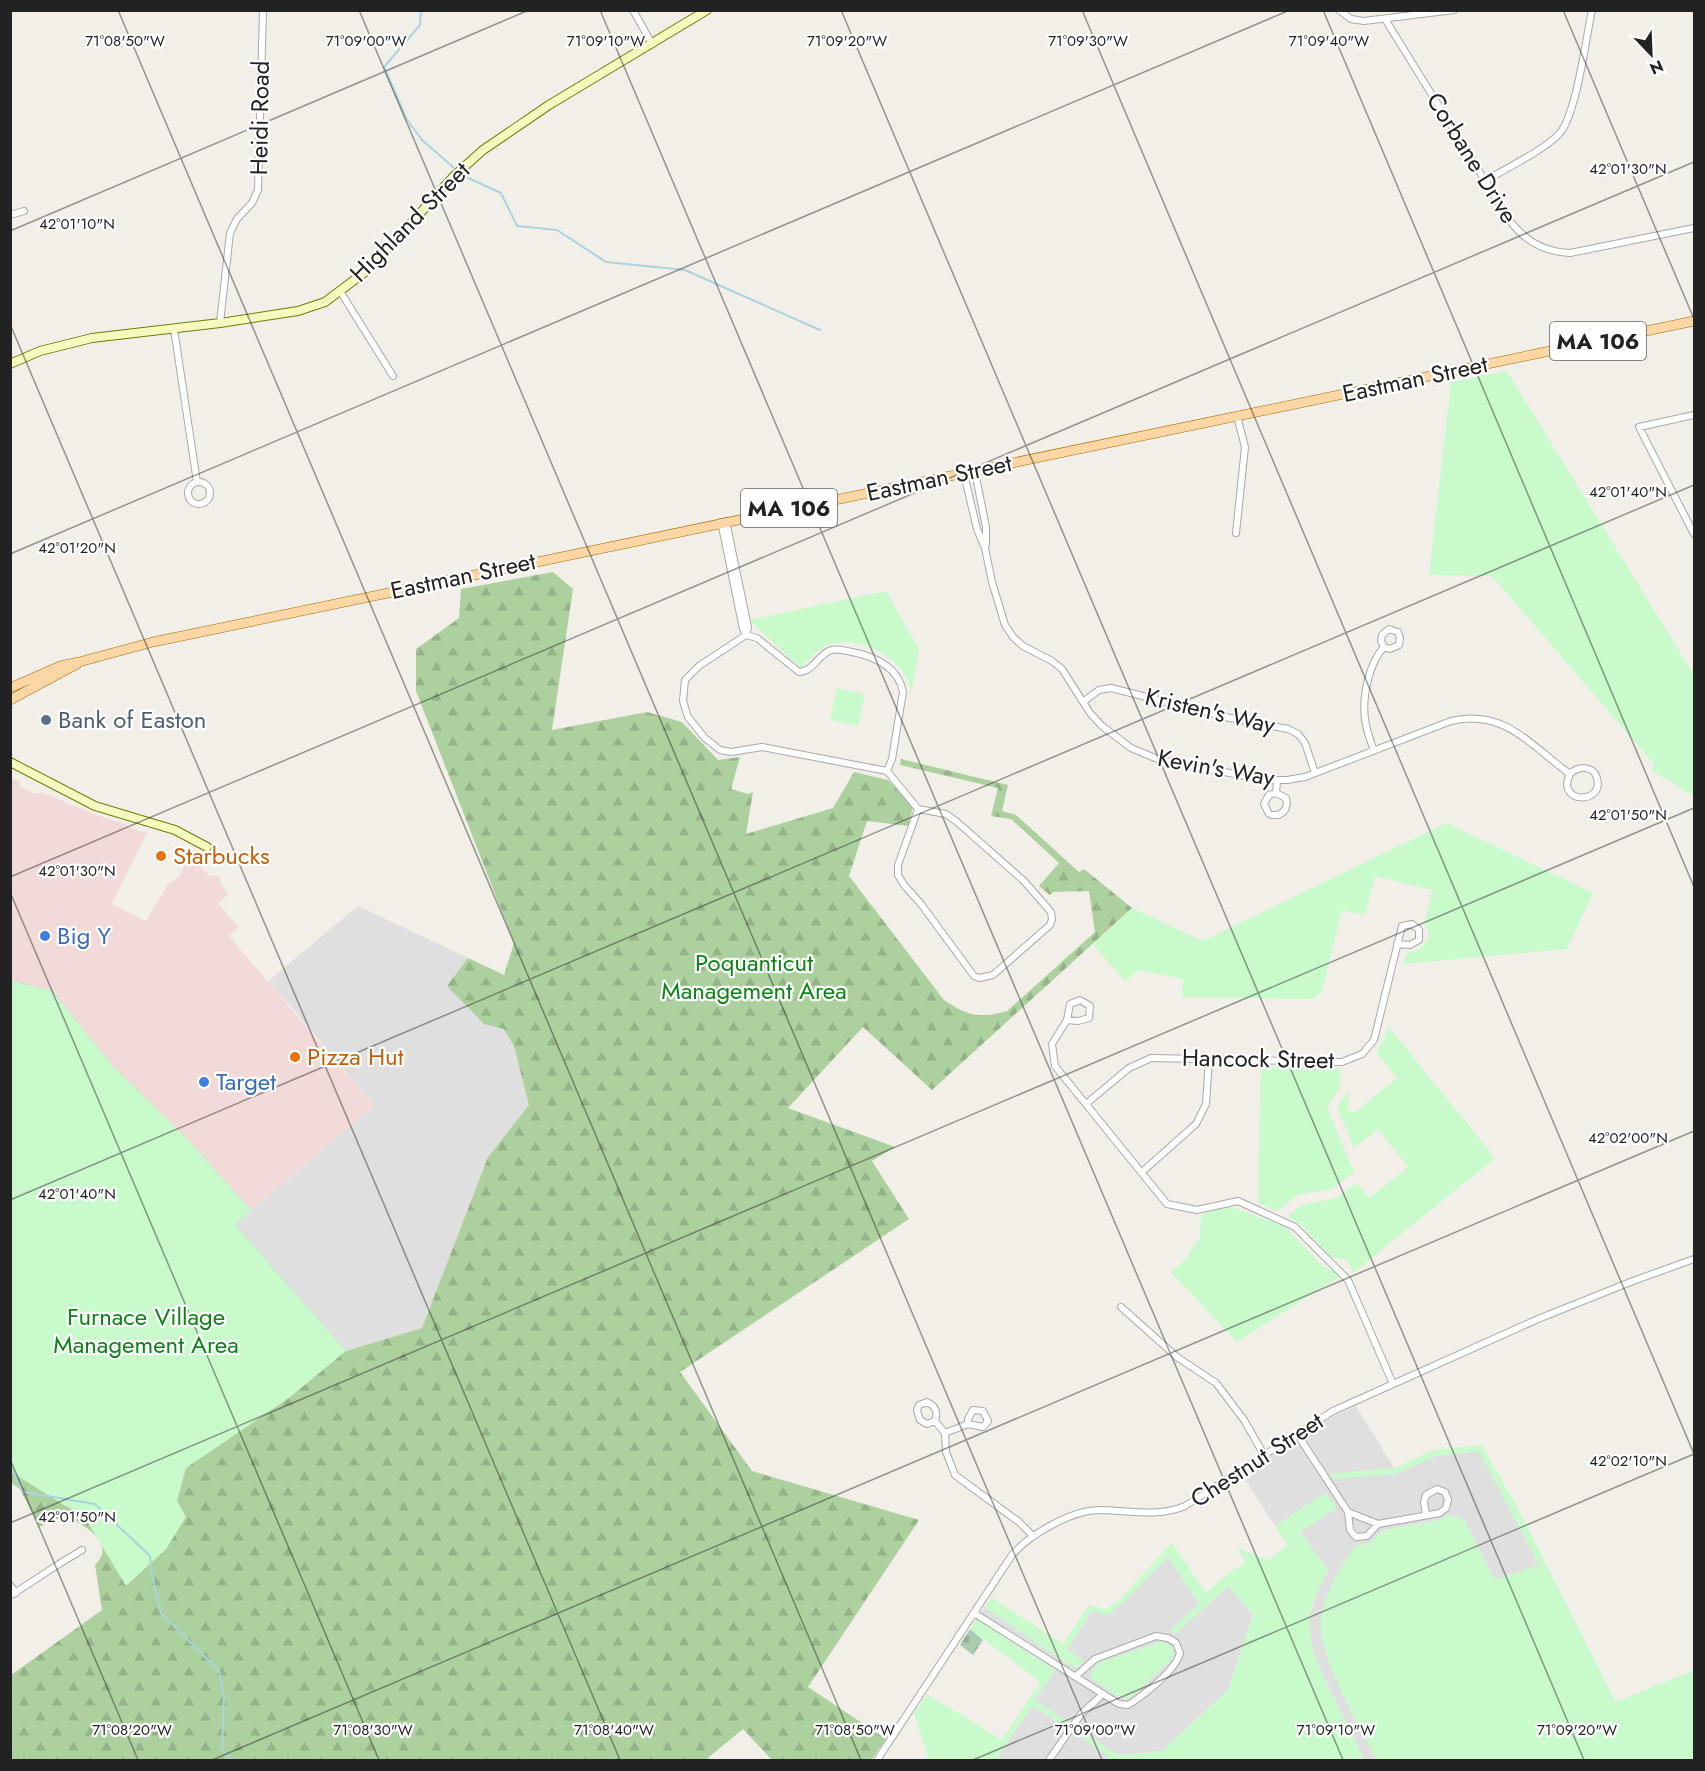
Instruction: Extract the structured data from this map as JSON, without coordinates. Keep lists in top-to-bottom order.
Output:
{
  "streets": {
    "main road": ["MA 106", "Eastman Street"],
    "street": [
      "Heidi Road",
      "Corbane Drive",
      "Highland Street",
      "Kristen's Way",
      "Kevin's Way",
      "Hancock Street",
      "Chestnut Street"
    ]
  },
  "crossings": [
    ["Heidi Road", "Highland Street"],
    ["Eastman Street", "Kevin's Way"],
    ["Kristen's Way", "Kevin's Way"]
  ],
  "parks": ["Poquanticut Management Area", "Furnace Village Management Area"],
  "places": [
    "Bank of Easton",
    "Starbucks",
    "Big Y",
    "Pizza Hut",
    "Target"
  ],
  "north": "bottom right",
  "coordinates": [
    "71°08'50\"W",
    "71°09'00\"W",
    "71°09'10\"W",
    "71°09'20\"W",
    "71°09'30\"W",
    "71°09'40\"W",
    "42°01'30\"N",
    "42°01'10\"N",
    "42°01'40\"N",
    "42°01'20\"N",
    "42°01'50\"N",
    "42°02'00\"N",
    "42°02'10\"N",
    "71°08'20\"W",
    "71°08'30\"W",
    "71°08'40\"W"
  ]
}
